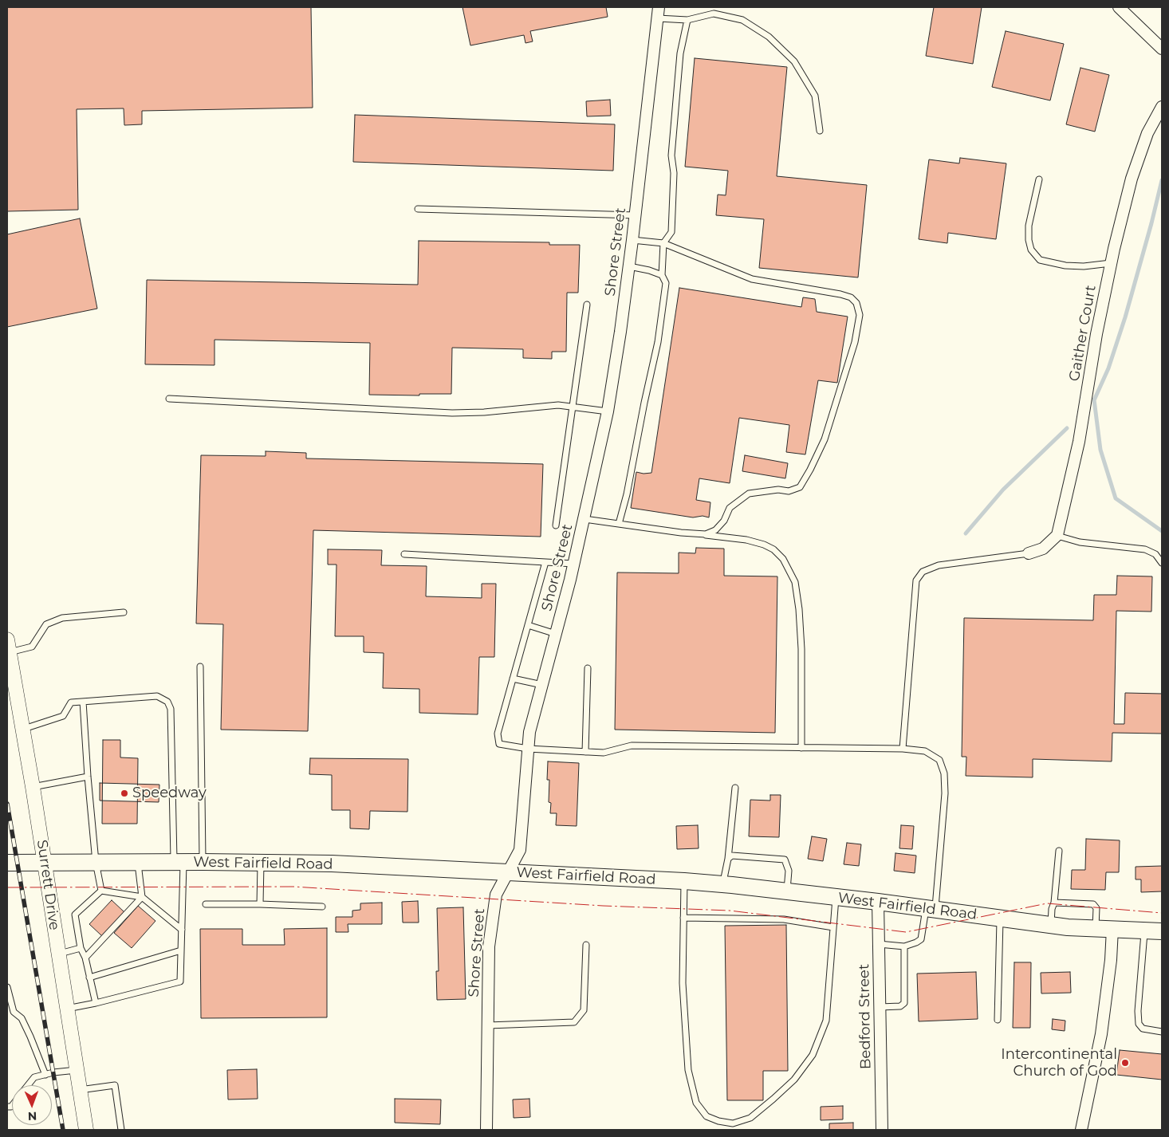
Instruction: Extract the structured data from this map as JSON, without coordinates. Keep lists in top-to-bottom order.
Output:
{
  "streets": {
    "main road": ["West Fairfield Road"],
    "street": [
      "Shore Street",
      "Gaither Court",
      "Surrett Drive",
      "Bedford Street"
    ]
  },
  "crossings": [
    ["Shore Street", "West Fairfield Road"],
    ["West Fairfield Road", "Surrett Drive"],
    ["West Fairfield Road", "Bedford Street"]
  ],
  "places": ["Speedway", "Intercontinental Church of God"],
  "north": "bottom"
}
